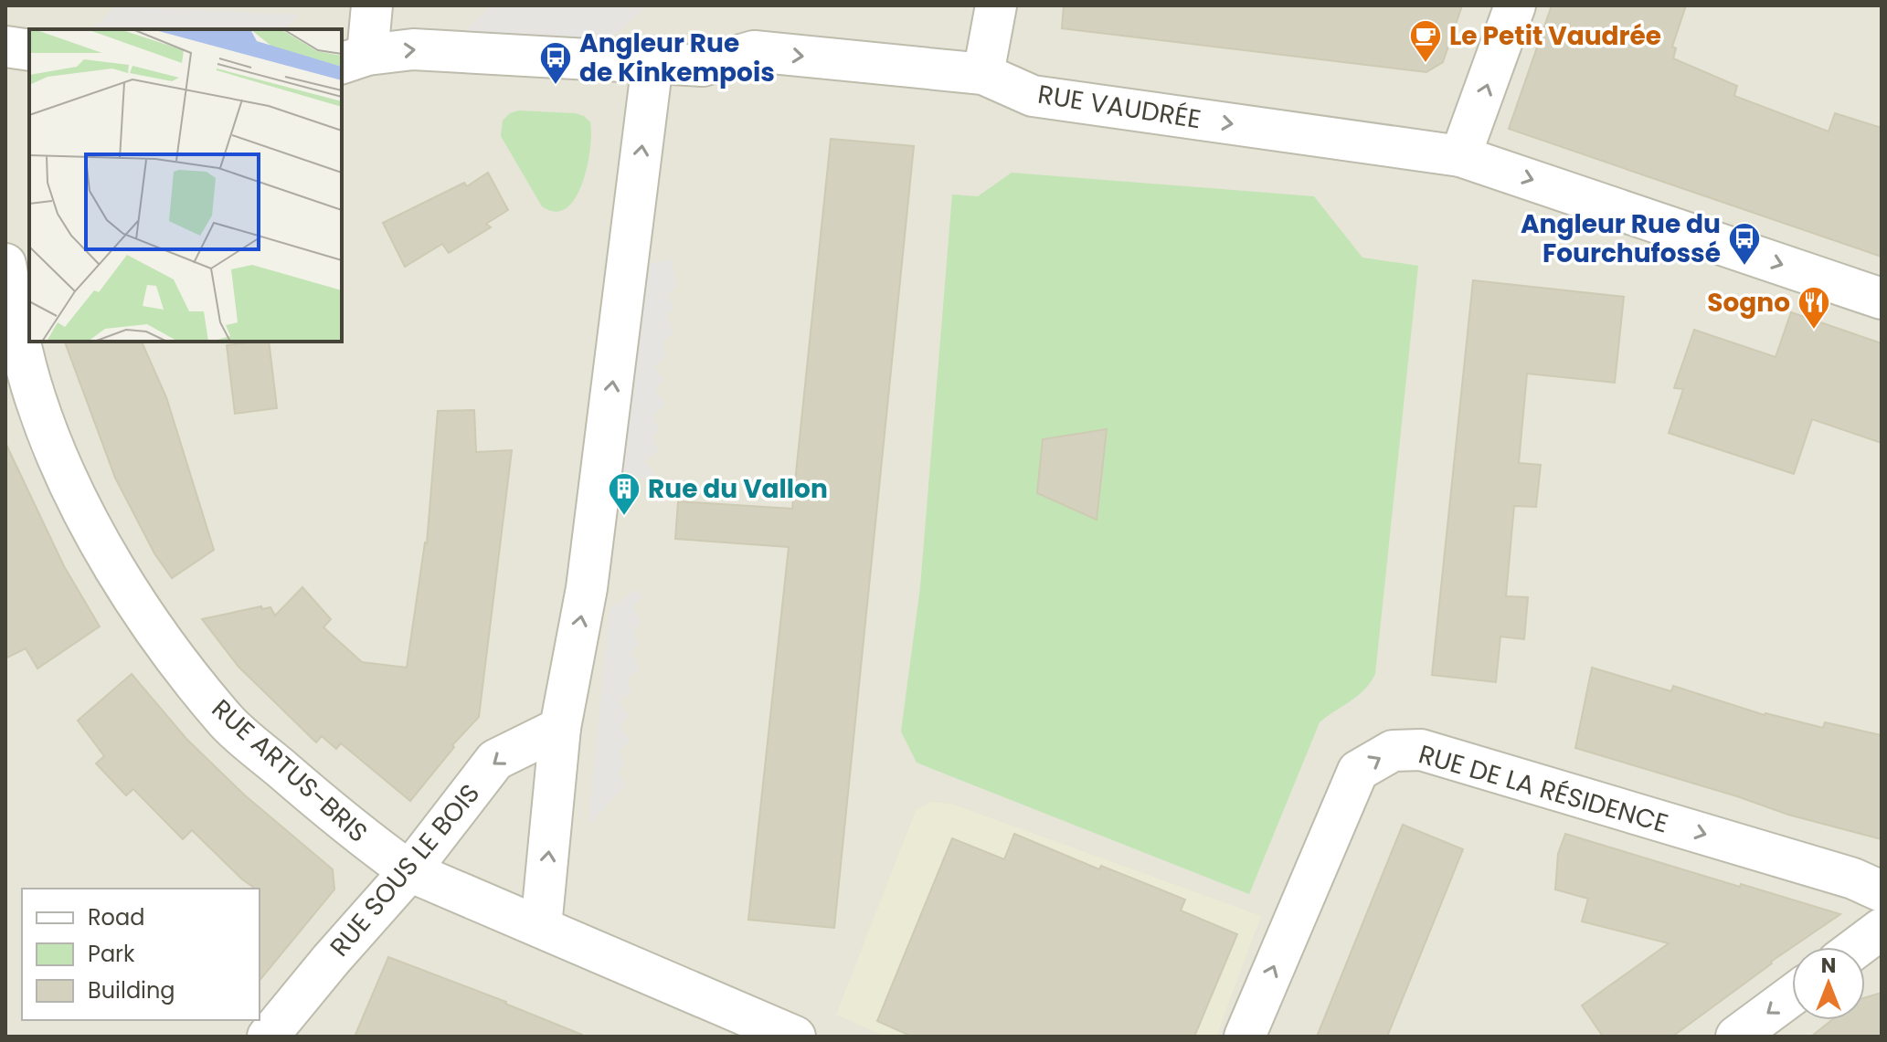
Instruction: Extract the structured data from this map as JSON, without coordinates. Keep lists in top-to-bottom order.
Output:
{
  "streets": {
    "street": [
      "RUE VAUDRÉE",
      "RUE ARTUS-BRIS",
      "RUE DE LA RÉSIDENCE",
      "RUE SOUS LE BOIS"
    ]
  },
  "crossings": [
    ["RUE ARTUS-BRIS", "RUE SOUS LE BOIS"]
  ],
  "one_way": ["RUE VAUDRÉE", "RUE SOUS LE BOIS"],
  "places": {
    "cafe": ["Le Petit Vaudrée"],
    "bus stop": ["Angleur Rue de Kinkempois", "Angleur Rue du Fourchufossé"],
    "restaurant": ["Sogno"],
    "building": ["Rue du Vallon"]
  },
  "legend": ["Road", "Park", "Building"],
  "north": "top"
}
